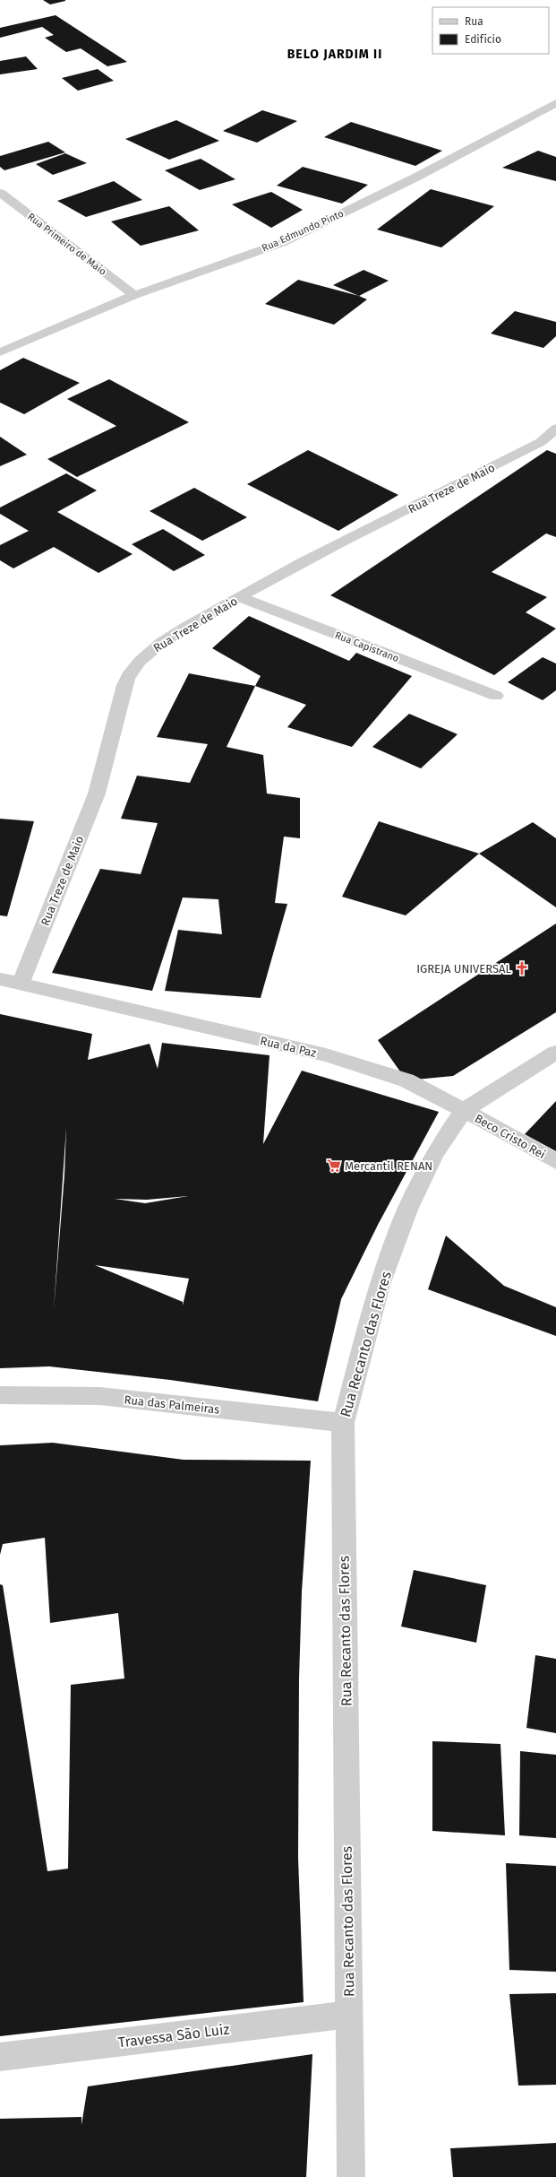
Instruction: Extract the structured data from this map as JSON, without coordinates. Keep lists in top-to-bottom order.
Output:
{
  "streets": {
    "street": [
      "Rua Edmundo Pinto",
      "Rua Primeiro de Maio",
      "Rua Treze de Maio",
      "Rua Capistrano",
      "Rua da Paz",
      "Beco Cristo Rei",
      "Rua Recanto das Flores",
      "Rua das Palmeiras",
      "Travessa São Luiz"
    ]
  },
  "crossings": [
    ["Rua Edmundo Pinto", "Rua Primeiro de Maio"],
    ["Rua Treze de Maio", "Rua Capistrano"],
    ["Rua Treze de Maio", "Rua da Paz"],
    ["Rua da Paz", "Beco Cristo Rei"],
    ["Rua da Paz", "Rua Recanto das Flores"],
    ["Beco Cristo Rei", "Rua Recanto das Flores"],
    ["Rua Recanto das Flores", "Rua das Palmeiras"],
    ["Rua Recanto das Flores", "Travessa São Luiz"]
  ],
  "districts": ["BELO JARDIM II"],
  "places": {
    "church": ["IGREJA UNIVERSAL"],
    "supermarket": ["Mercantil RENAN"]
  },
  "legend": ["Rua", "Edifício"]
}
